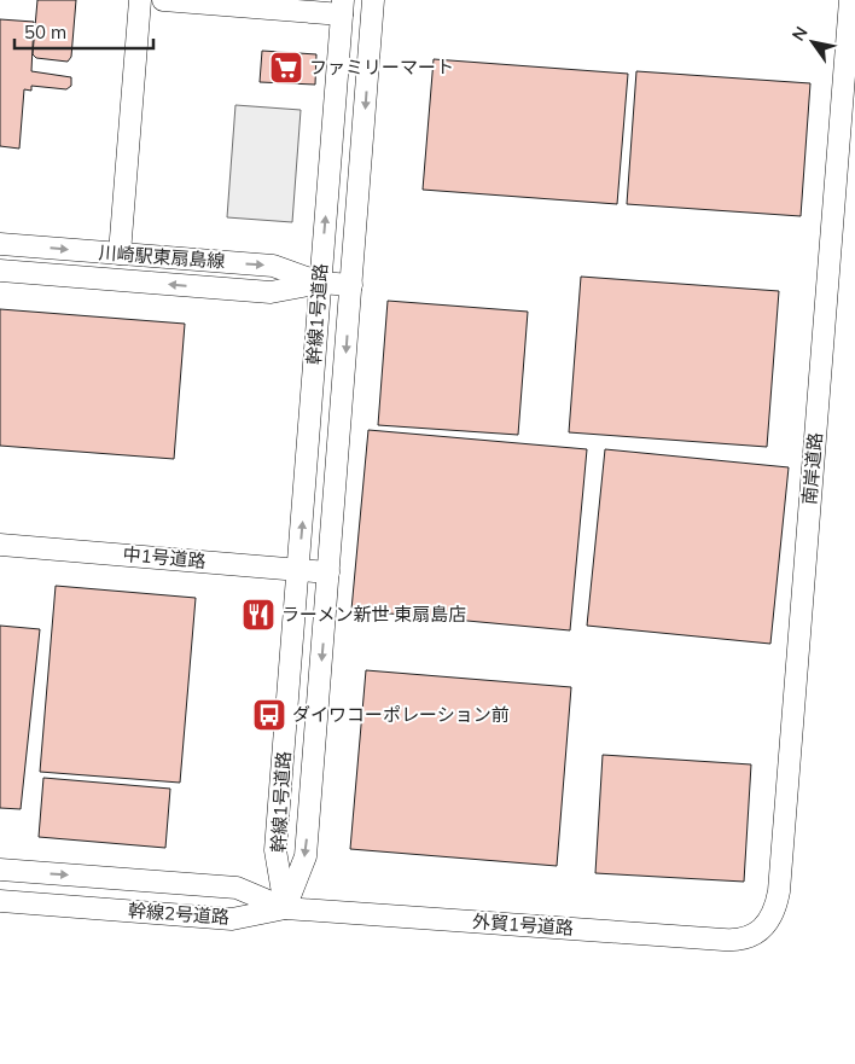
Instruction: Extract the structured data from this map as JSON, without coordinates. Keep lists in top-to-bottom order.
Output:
{
  "streets": {
    "street": [
      "川崎駅東扇島線",
      "幹線1号道路",
      "南岸道路",
      "中1号道路",
      "幹線2号道路",
      "外貿1号道路"
    ]
  },
  "crossings": [
    ["川崎駅東扇島線", "幹線1号道路"],
    ["幹線1号道路", "中1号道路"],
    ["幹線1号道路", "幹線2号道路"],
    ["幹線1号道路", "外貿1号道路"],
    ["南岸道路", "外貿1号道路"],
    ["幹線2号道路", "外貿1号道路"]
  ],
  "places": {
    "supermarket": ["ファミリーマート"],
    "restaurant": ["ラーメン新世 東扇島店"],
    "bus stop": ["ダイワコーポレーション前"]
  },
  "scale_bar": "50 m",
  "north": "top left"
}
